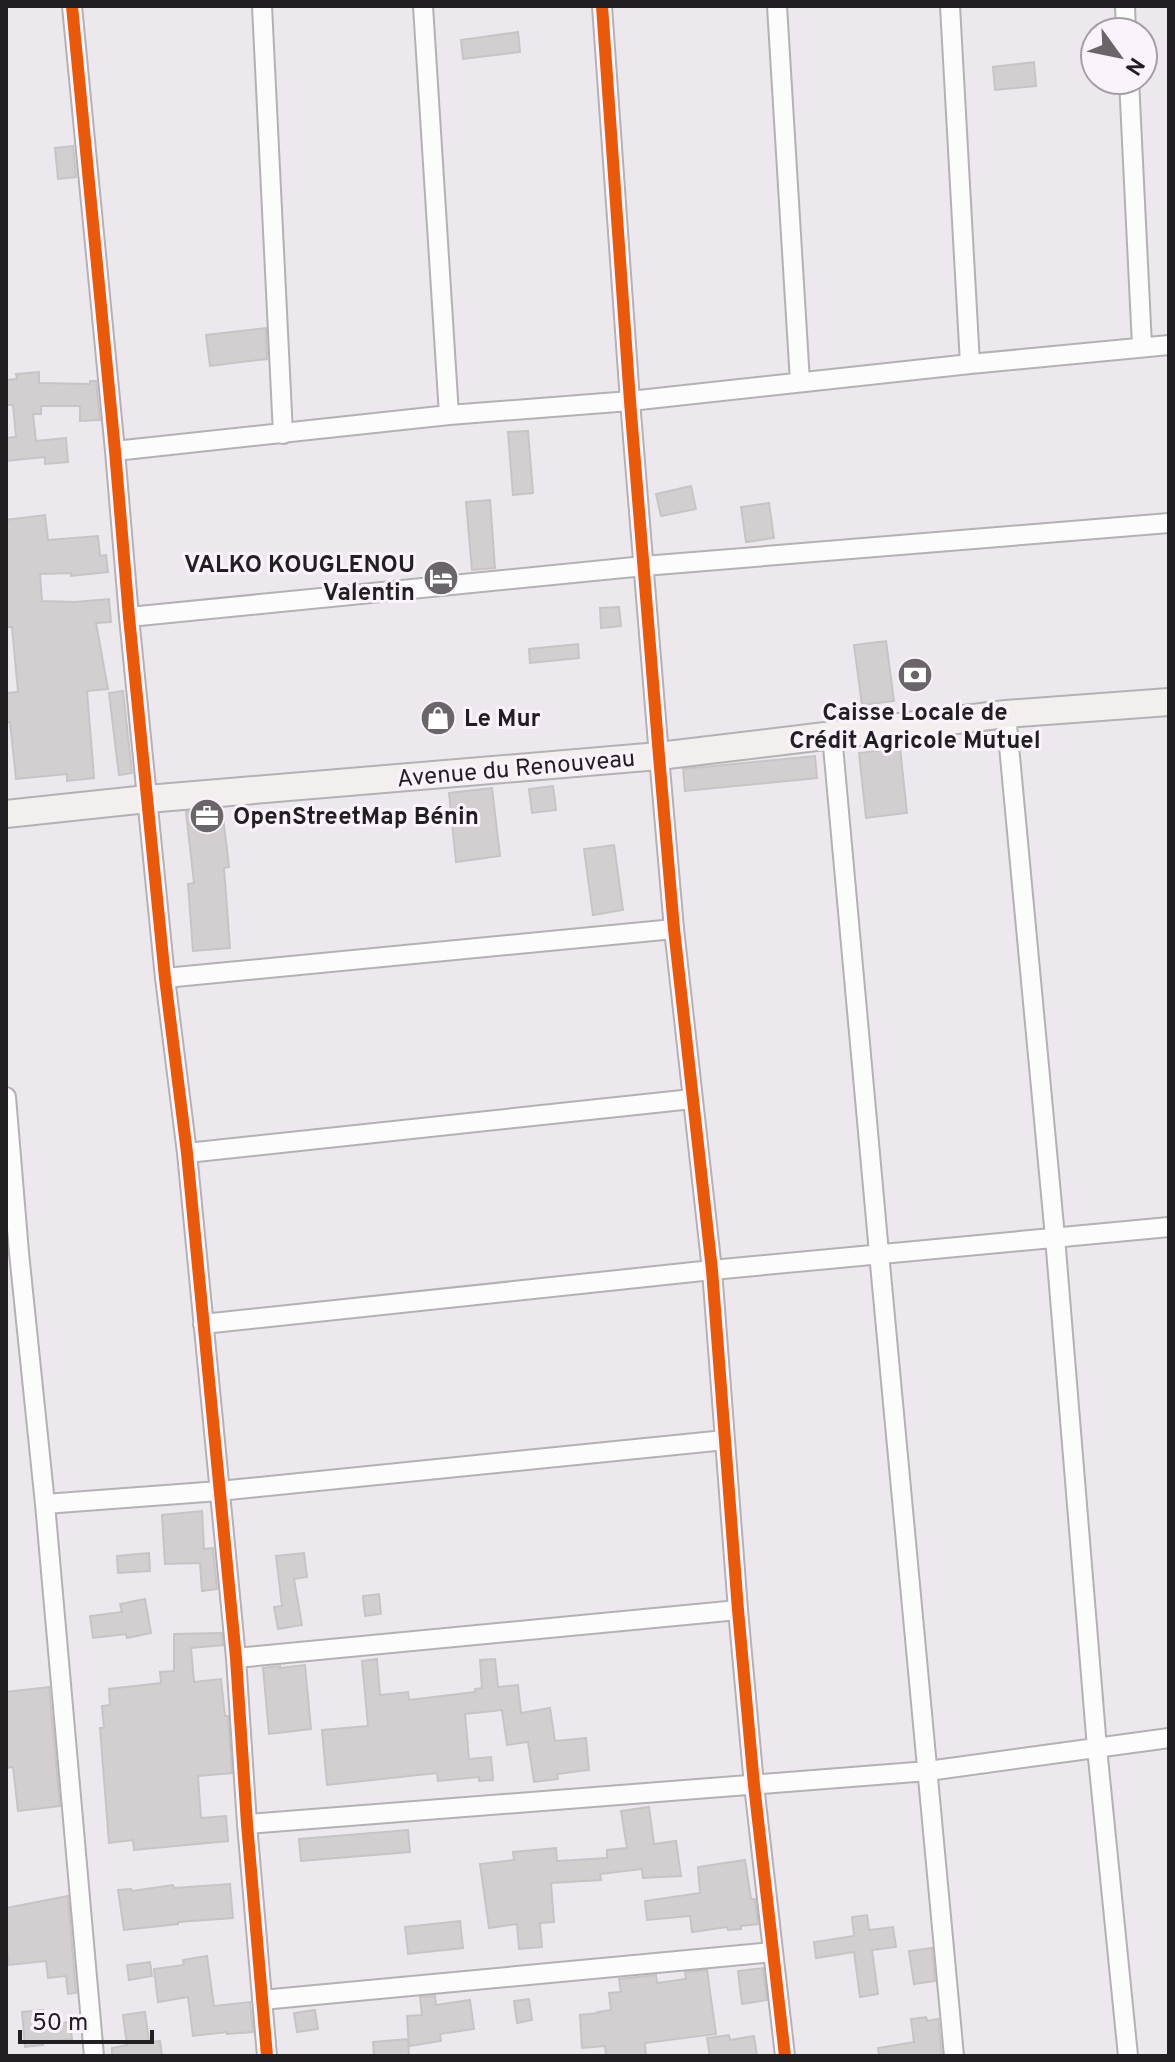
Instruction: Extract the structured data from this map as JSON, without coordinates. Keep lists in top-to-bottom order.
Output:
{
  "streets": {
    "main road": ["Avenue du Renouveau"]
  },
  "places": {
    "hotel": ["VALKO KOUGLENOU Valentin"],
    "bank": ["Caisse Locale de Crédit Agricole Mutuel"],
    "shop": ["Le Mur"],
    "office": ["OpenStreetMap Bénin"]
  },
  "scale_bar": "50 m",
  "north": "bottom right"
}
